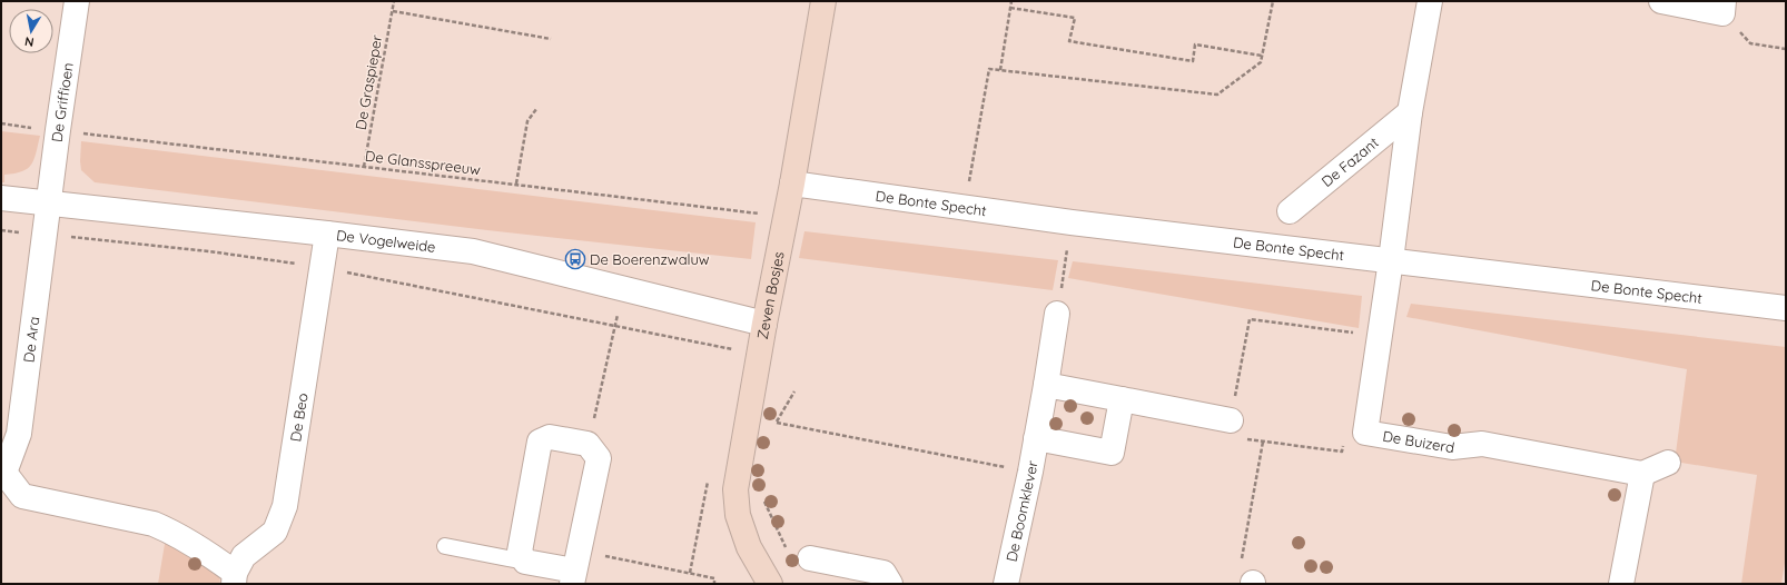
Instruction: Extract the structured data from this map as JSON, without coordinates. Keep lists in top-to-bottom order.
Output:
{
  "streets": {
    "street": [
      "De Griffioen",
      "De Fazant",
      "De Bonte Specht",
      "De Vogelweide",
      "Zeven Bosjes",
      "De Ara",
      "De Beo",
      "De Buizerd",
      "De Boomklever"
    ],
    "path": ["De Graspieper", "De Glansspreeuw"]
  },
  "crossings": [
    ["De Graspieper", "De Glansspreeuw"],
    ["De Griffioen", "De Glansspreeuw"],
    ["De Griffioen", "De Vogelweide"],
    ["De Griffioen", "De Ara"],
    ["De Glansspreeuw", "Zeven Bosjes"],
    ["De Bonte Specht", "Zeven Bosjes"],
    ["De Bonte Specht", "De Buizerd"],
    ["De Vogelweide", "Zeven Bosjes"],
    ["De Vogelweide", "De Ara"],
    ["De Vogelweide", "De Beo"],
    ["De Ara", "De Beo"]
  ],
  "places": {
    "bus stop": ["De Boerenzwaluw"]
  },
  "north": "bottom"
}
